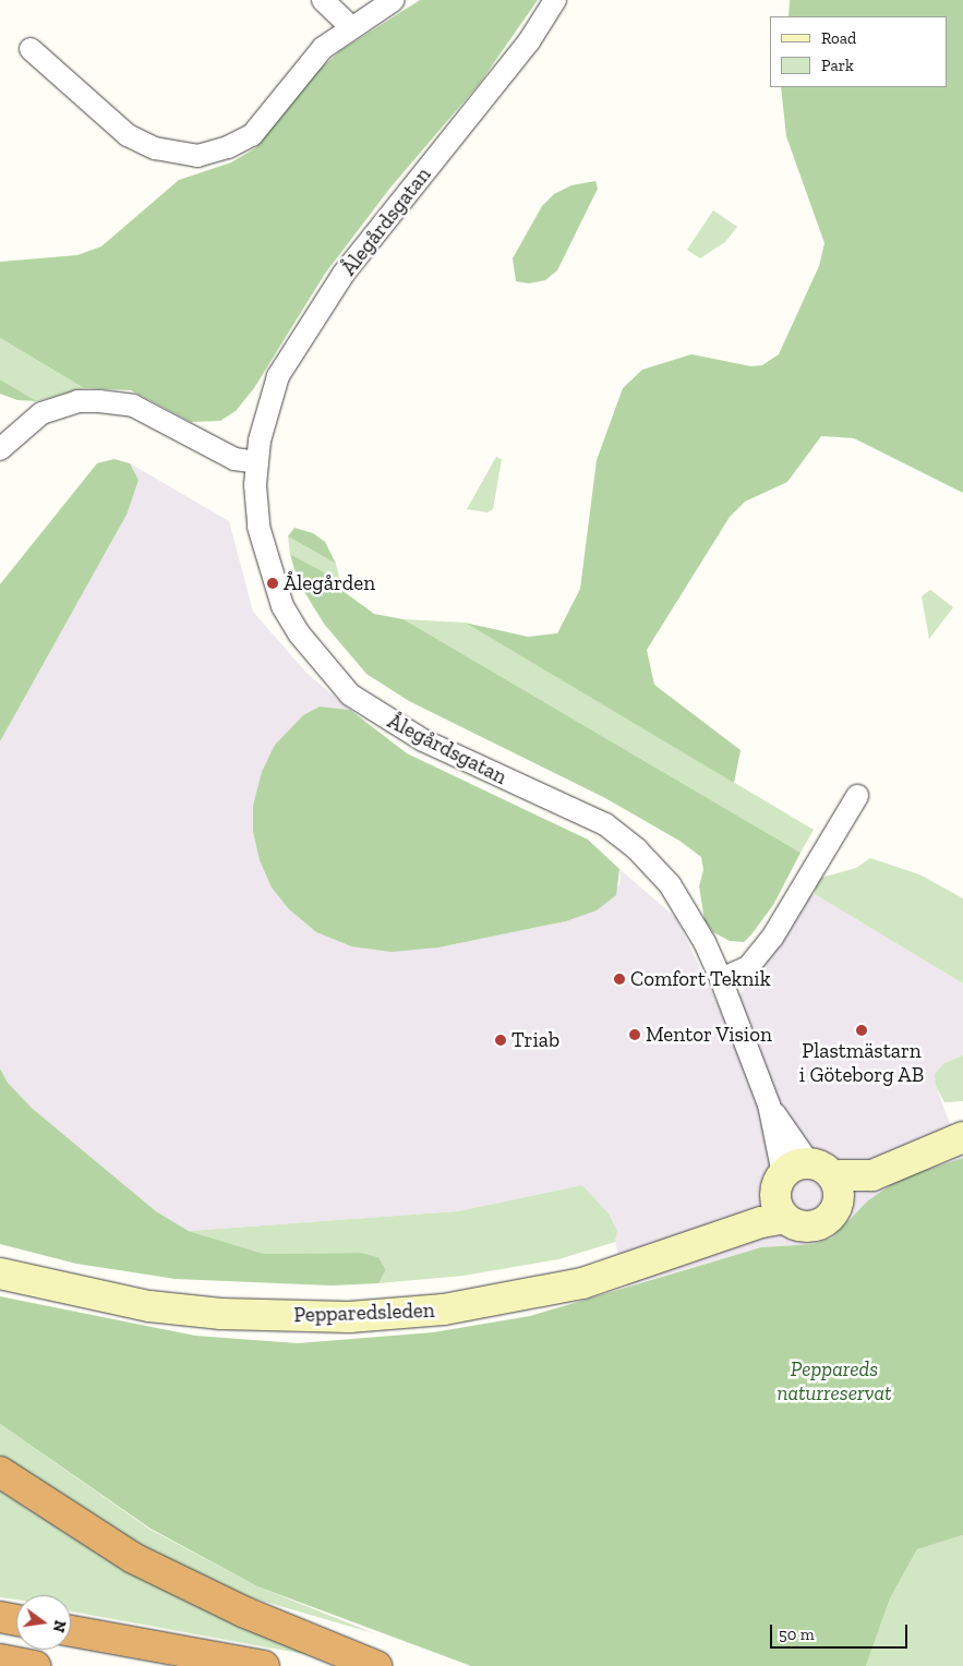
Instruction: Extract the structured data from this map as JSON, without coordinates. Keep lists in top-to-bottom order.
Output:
{
  "streets": {
    "street": ["Ålegårdsgatan", "Pepparedsleden"]
  },
  "crossings": [
    ["Ålegårdsgatan", "Pepparedsleden"]
  ],
  "parks": ["Peppareds naturreservat"],
  "places": [
    "Ålegården",
    "Comfort Teknik",
    "Plastmästarn i Göteborg AB",
    "Mentor Vision",
    "Triab"
  ],
  "legend": ["Road", "Park"],
  "scale_bar": "50 m",
  "north": "right"
}
